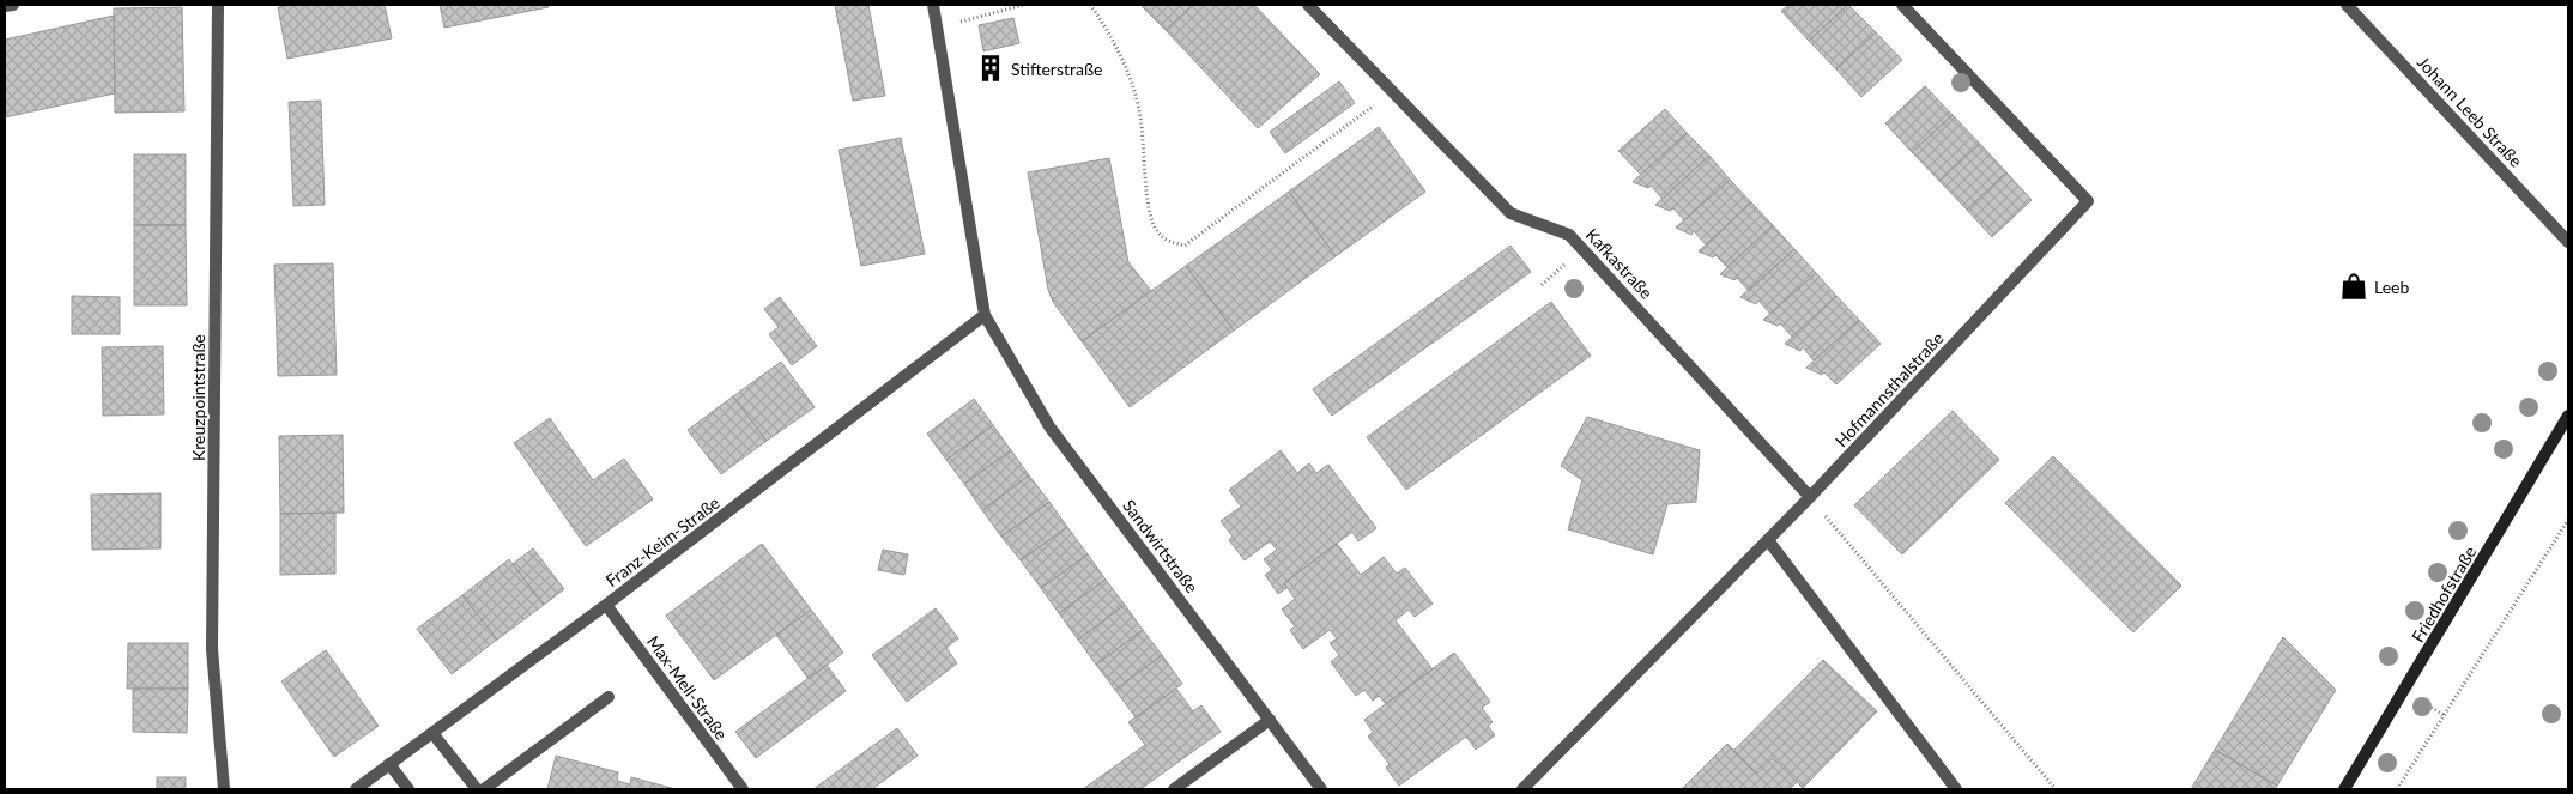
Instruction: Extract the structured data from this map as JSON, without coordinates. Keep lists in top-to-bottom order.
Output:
{
  "streets": {
    "street": [
      "Johann Leeb Straße",
      "Kafkastraße",
      "Hofmannsthalstraße",
      "Kreuzpointstraße",
      "Franz-Keim-Straße",
      "Sandwirtstraße",
      "Friedhofstraße",
      "Max-Mell-Straße"
    ]
  },
  "crossings": [
    ["Kafkastraße", "Hofmannsthalstraße"],
    ["Franz-Keim-Straße", "Sandwirtstraße"],
    ["Franz-Keim-Straße", "Max-Mell-Straße"]
  ],
  "places": {
    "building": ["Stifterstraße"],
    "shop": ["Leeb"]
  }
}
